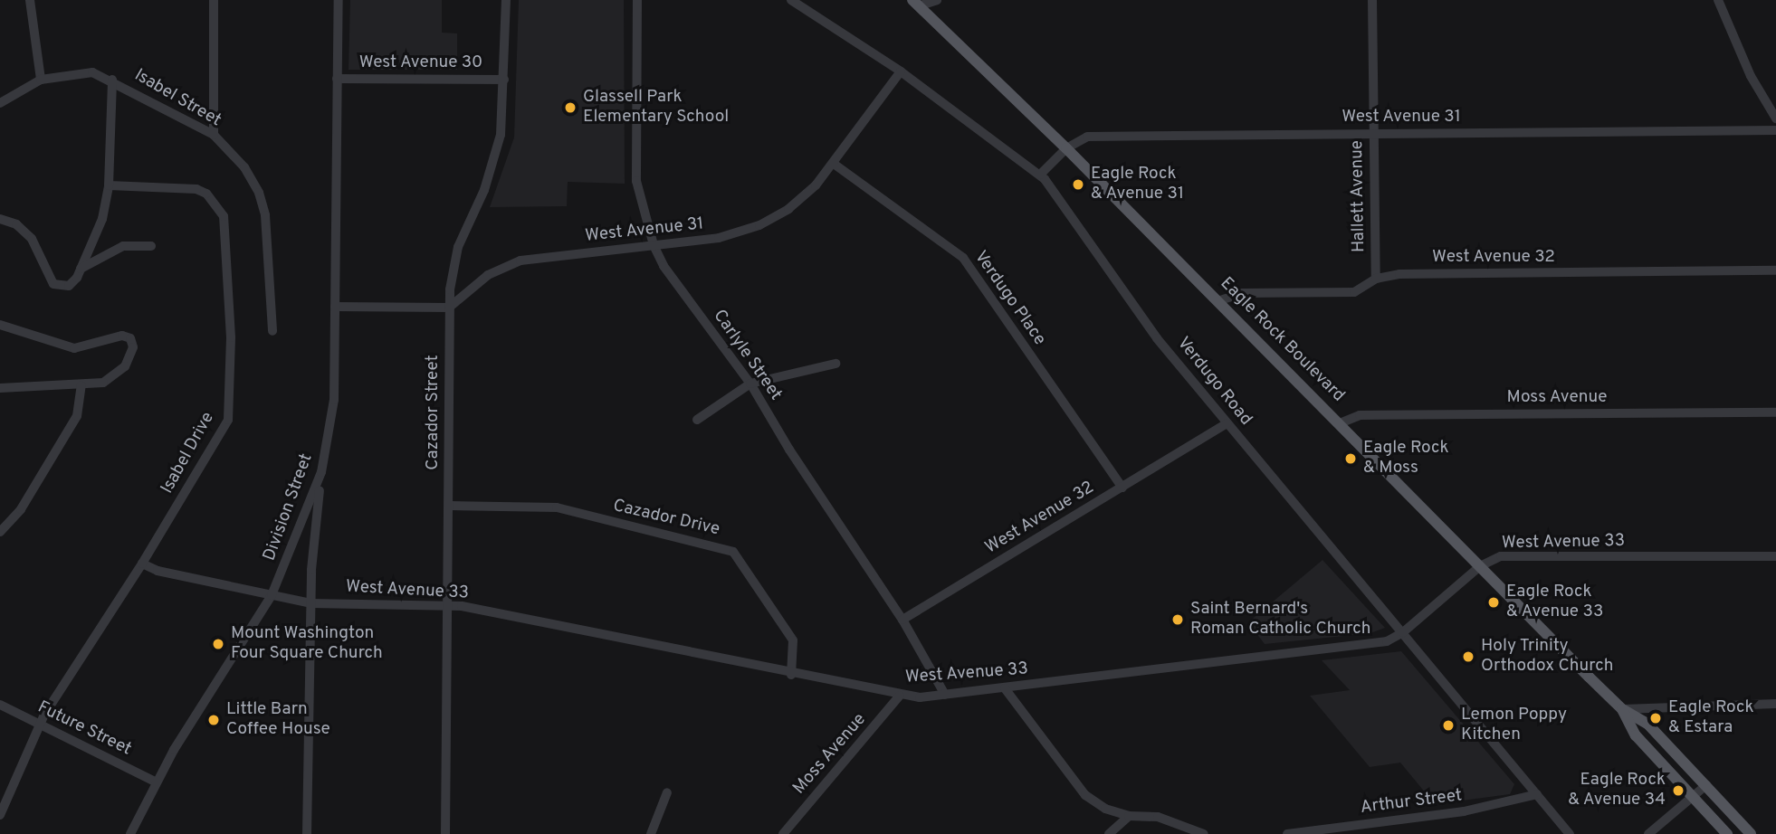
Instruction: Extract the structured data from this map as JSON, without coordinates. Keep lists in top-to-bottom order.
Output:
{
  "streets": {
    "main road": ["Eagle Rock Boulevard"],
    "street": [
      "West Avenue 30",
      "Isabel Street",
      "West Avenue 31",
      "Hallett Avenue",
      "West Avenue 32",
      "Verdugo Place",
      "Carlyle Street",
      "Verdugo Road",
      "Moss Avenue",
      "Cazador Street",
      "Isabel Drive",
      "Division Street",
      "Cazador Drive",
      "West Avenue 33",
      "Future Street",
      "Arthur Street"
    ]
  },
  "crossings": [
    ["West Avenue 30", "Cazador Street"],
    ["West Avenue 30", "Division Street"],
    ["West Avenue 31", "Hallett Avenue"],
    ["West Avenue 31", "Verdugo Place"],
    ["West Avenue 31", "Eagle Rock Boulevard"],
    ["West Avenue 31", "Carlyle Street"],
    ["West Avenue 31", "Verdugo Road"],
    ["West Avenue 31", "Cazador Street"],
    ["Hallett Avenue", "West Avenue 32"],
    ["West Avenue 32", "Verdugo Place"],
    ["West Avenue 32", "Eagle Rock Boulevard"],
    ["West Avenue 32", "Carlyle Street"],
    ["West Avenue 32", "Verdugo Road"],
    ["Eagle Rock Boulevard", "Moss Avenue"],
    ["Eagle Rock Boulevard", "West Avenue 33"],
    ["Carlyle Street", "West Avenue 33"],
    ["Verdugo Road", "West Avenue 33"],
    ["Verdugo Road", "Arthur Street"],
    ["Moss Avenue", "West Avenue 33"],
    ["Cazador Street", "Cazador Drive"],
    ["Cazador Street", "West Avenue 33"],
    ["Isabel Drive", "West Avenue 33"],
    ["Isabel Drive", "Future Street"],
    ["Division Street", "West Avenue 33"],
    ["Division Street", "Future Street"],
    ["Cazador Drive", "West Avenue 33"]
  ],
  "places": [
    "Glassell Park Elementary School",
    "Eagle Rock & Avenue 31",
    "Eagle Rock & Moss",
    "Eagle Rock & Avenue 33",
    "Saint Bernard's Roman Catholic Church",
    "Mount Washington Four Square Church",
    "Holy Trinity Orthodox Church",
    "Eagle Rock & Estara",
    "Little Barn Coffee House",
    "Lemon Poppy Kitchen",
    "Eagle Rock & Avenue 34"
  ]
}
